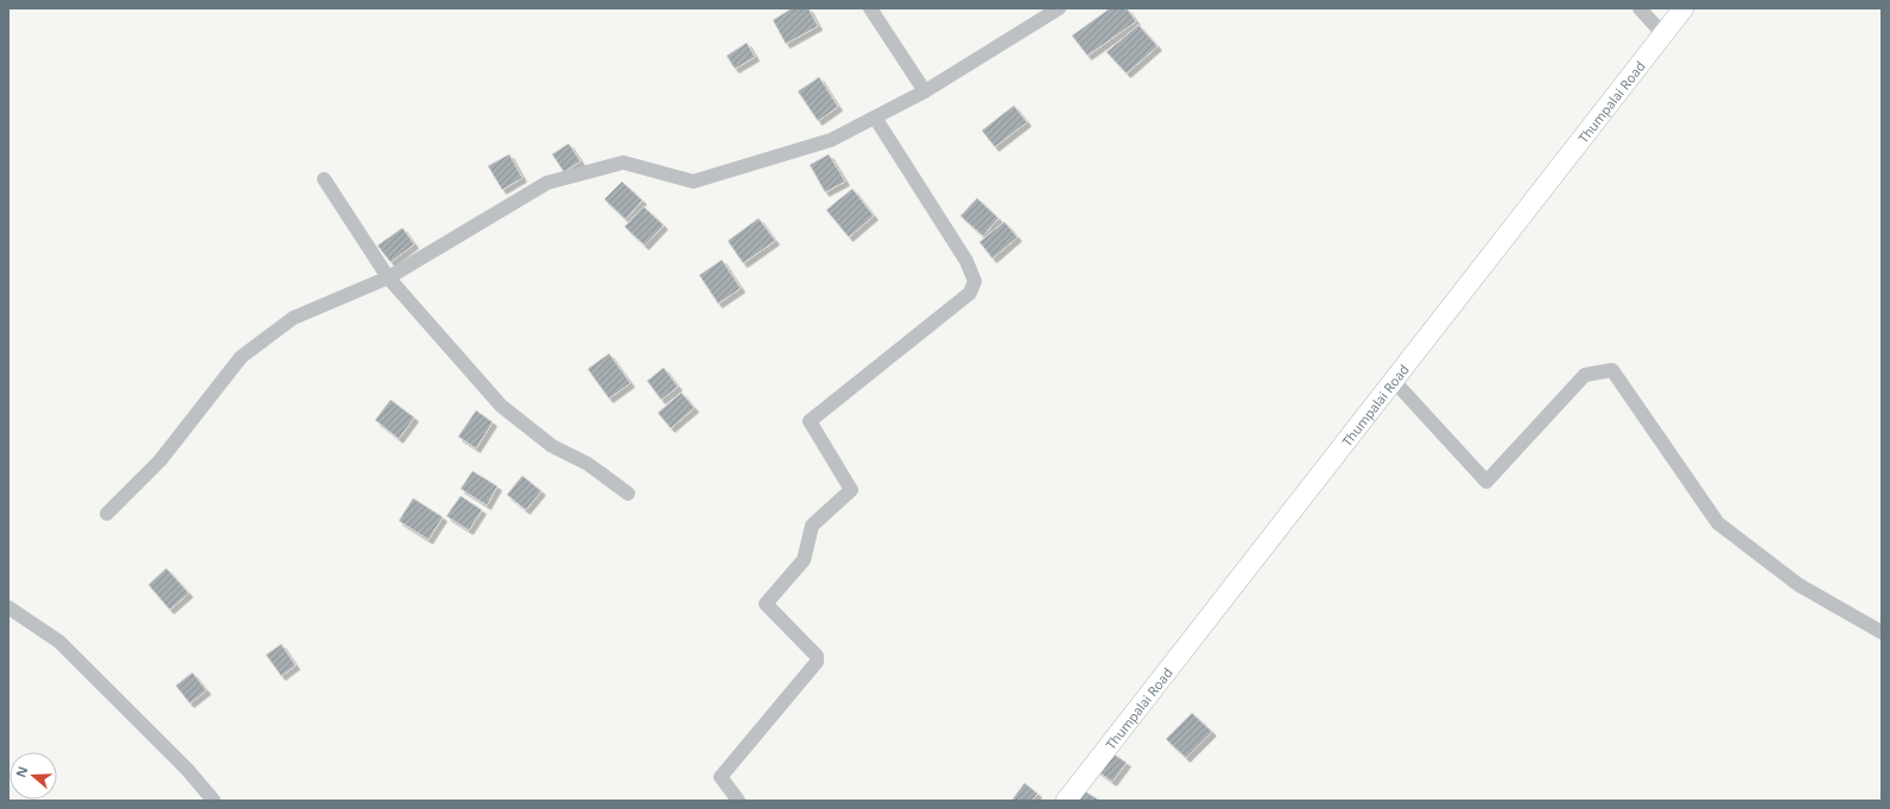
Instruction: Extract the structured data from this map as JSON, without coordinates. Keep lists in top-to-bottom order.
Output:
{
  "streets": {
    "street": ["Thumpalai Road"]
  },
  "north": "left"
}
